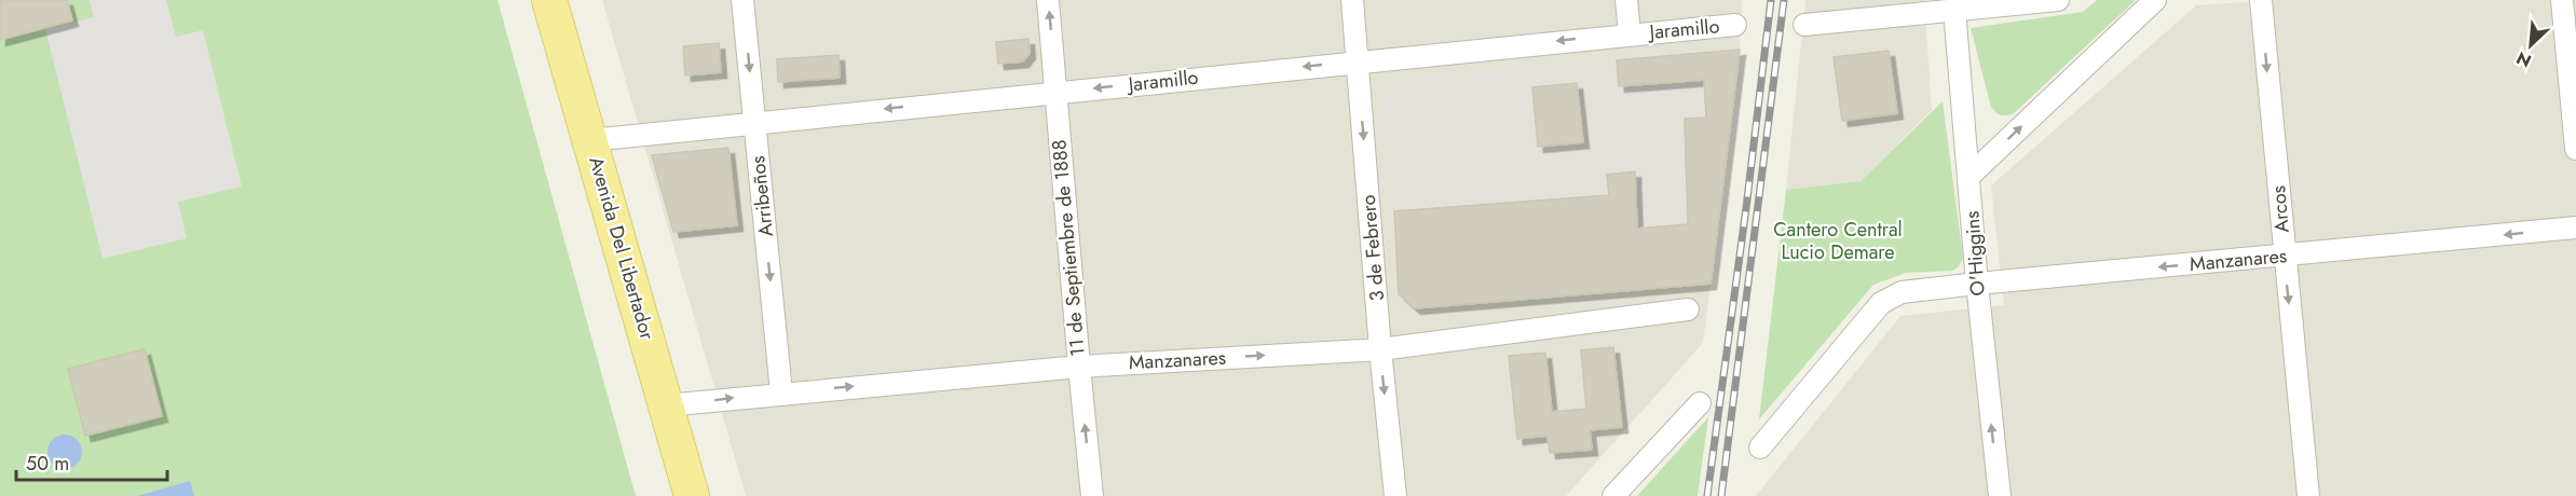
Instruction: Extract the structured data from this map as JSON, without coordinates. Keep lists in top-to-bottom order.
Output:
{
  "streets": {
    "main road": ["Avenida Del Libertador"],
    "street": [
      "Jaramillo",
      "Arribeños",
      "Arcos",
      "11 de Septiembre de 1888",
      "3 de Febrero",
      "O'Higgins",
      "Manzanares"
    ]
  },
  "crossings": [
    ["Jaramillo", "Arribeños"],
    ["Jaramillo", "Avenida Del Libertador"],
    ["Jaramillo", "11 de Septiembre de 1888"],
    ["Jaramillo", "3 de Febrero"],
    ["Arribeños", "Manzanares"],
    ["Arcos", "Manzanares"],
    ["Avenida Del Libertador", "Manzanares"],
    ["11 de Septiembre de 1888", "Manzanares"],
    ["3 de Febrero", "Manzanares"],
    ["O'Higgins", "Manzanares"]
  ],
  "one_way": [
    "Jaramillo",
    "Arribeños",
    "Arcos",
    "11 de Septiembre de 1888",
    "3 de Febrero",
    "O'Higgins"
  ],
  "parks": ["Cantero Central Lucio Demare"],
  "scale_bar": "50 m",
  "north": "bottom left"
}
